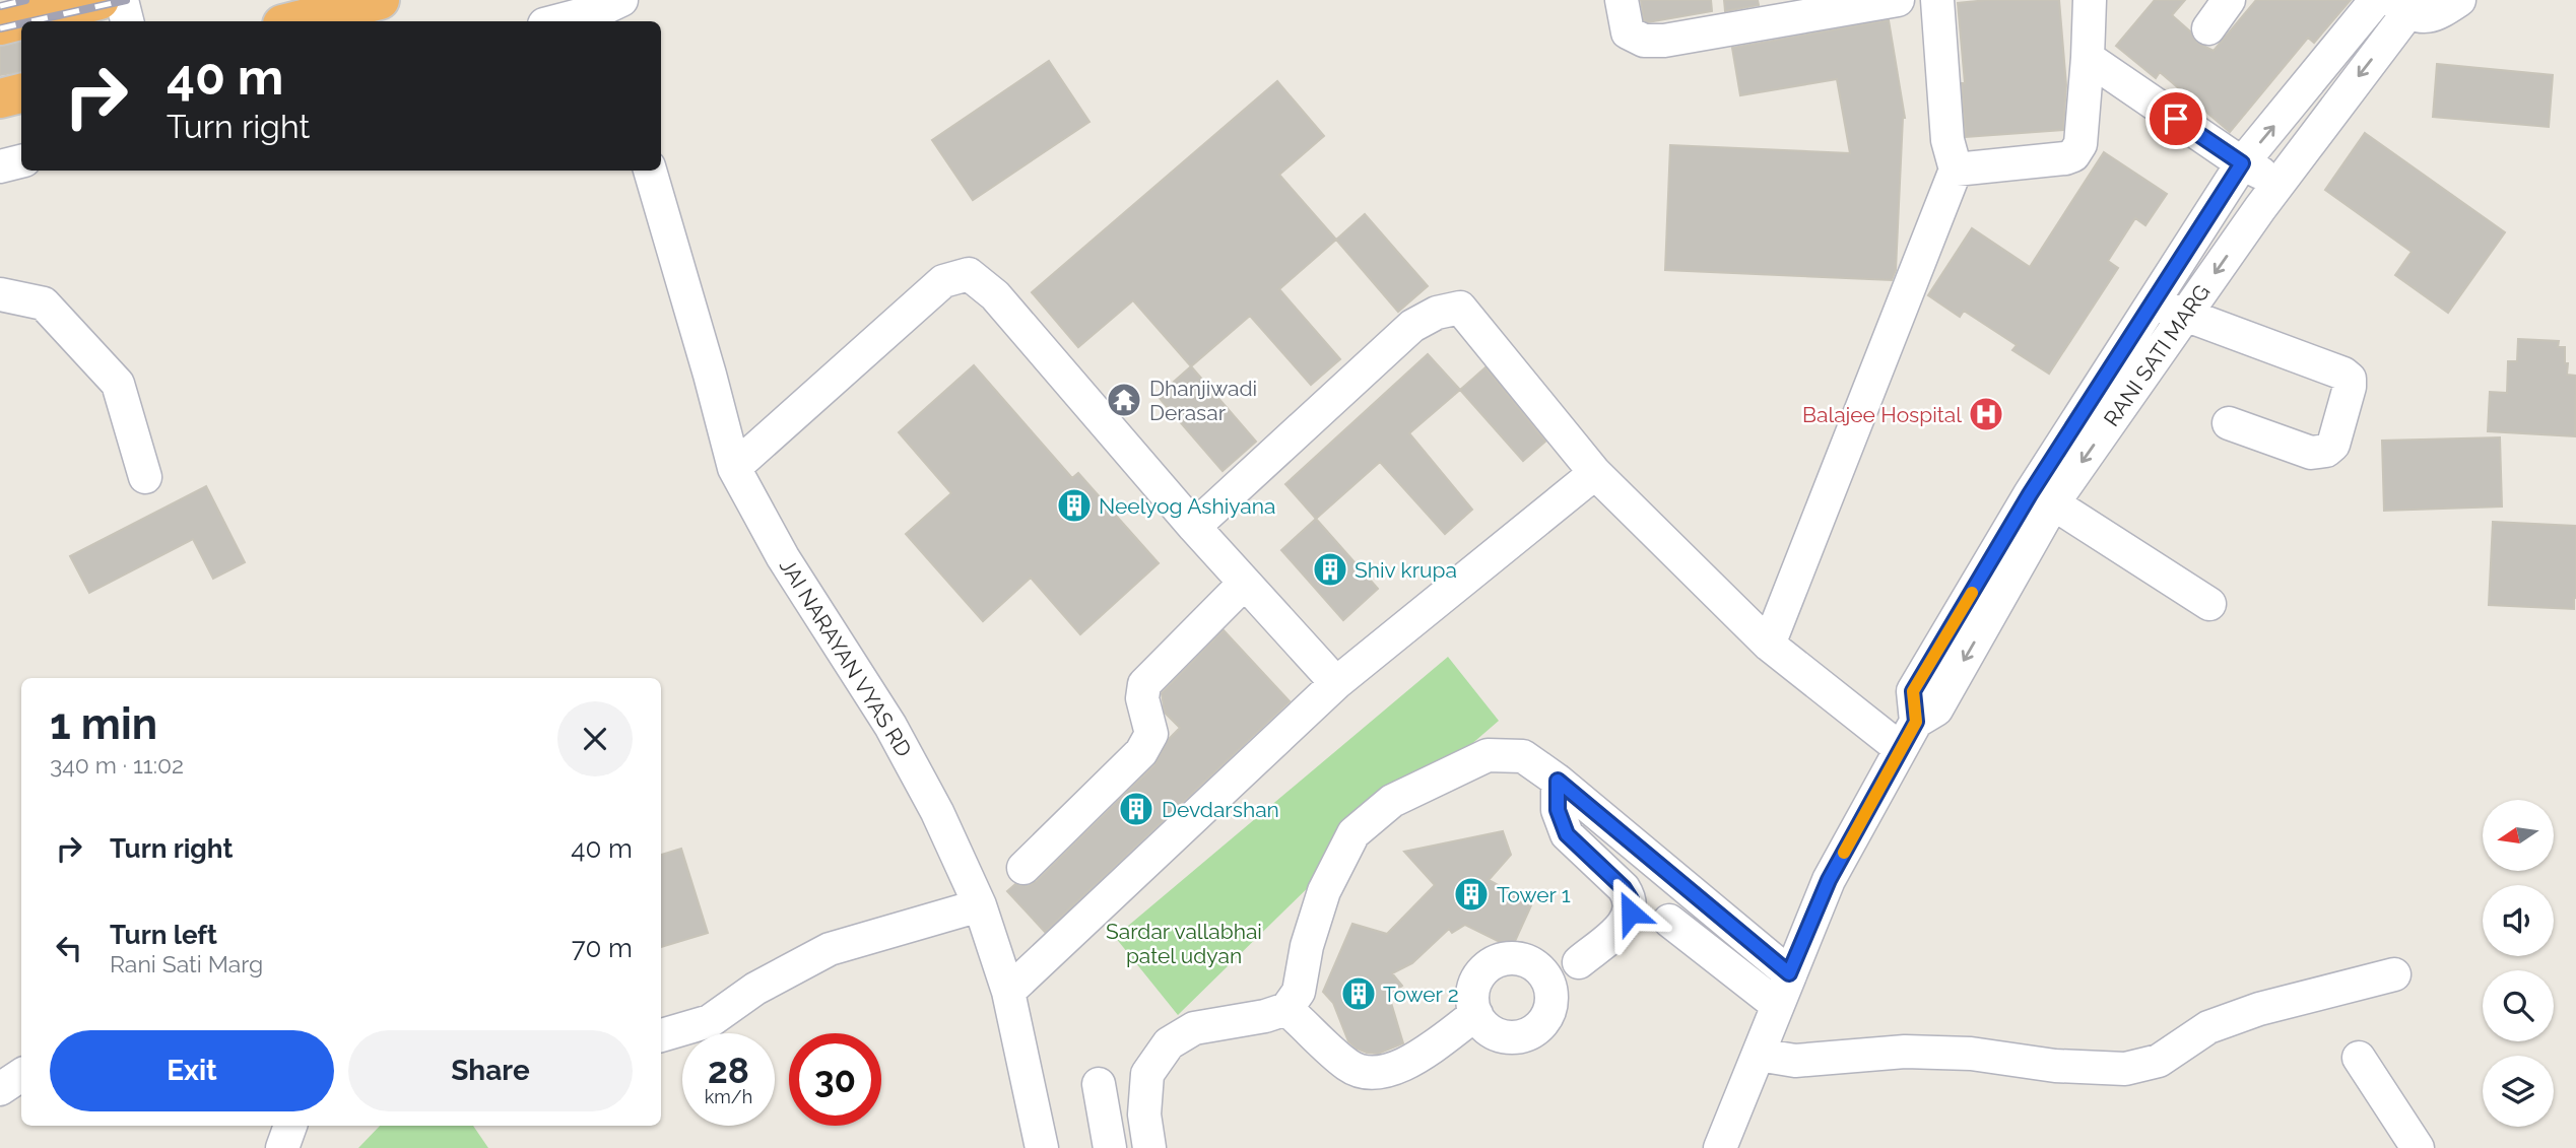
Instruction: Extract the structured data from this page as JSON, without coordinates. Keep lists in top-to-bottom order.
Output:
{
  "streets": {
    "street": ["RANI SATI MARG", "JAI NARAYAN VYAS RD"]
  },
  "parks": ["Sardar vallabhai patel udyan"],
  "places": {
    "temple": ["Dhanjiwadi Derasar"],
    "hospital": ["Balajee Hospital"],
    "building": [
      "Neelyog Ashiyana",
      "Shiv krupa",
      "Devdarshan",
      "Tower 1",
      "Tower 2"
    ]
  },
  "north": "left",
  "page": {
    "turn": ["40 m", "Turn right"],
    "heading": ["1 min", "340 m · 11:02"],
    "list": [
      {
        "name": "Turn right",
        "value": "40 m"
      },
      {
        "name": "Turn left",
        "note": "Rani Sati Marg",
        "value": "70 m"
      }
    ],
    "buttons": ["Exit", "Share"],
    "speed": "28 km/h",
    "limit": "30"
  }
}
